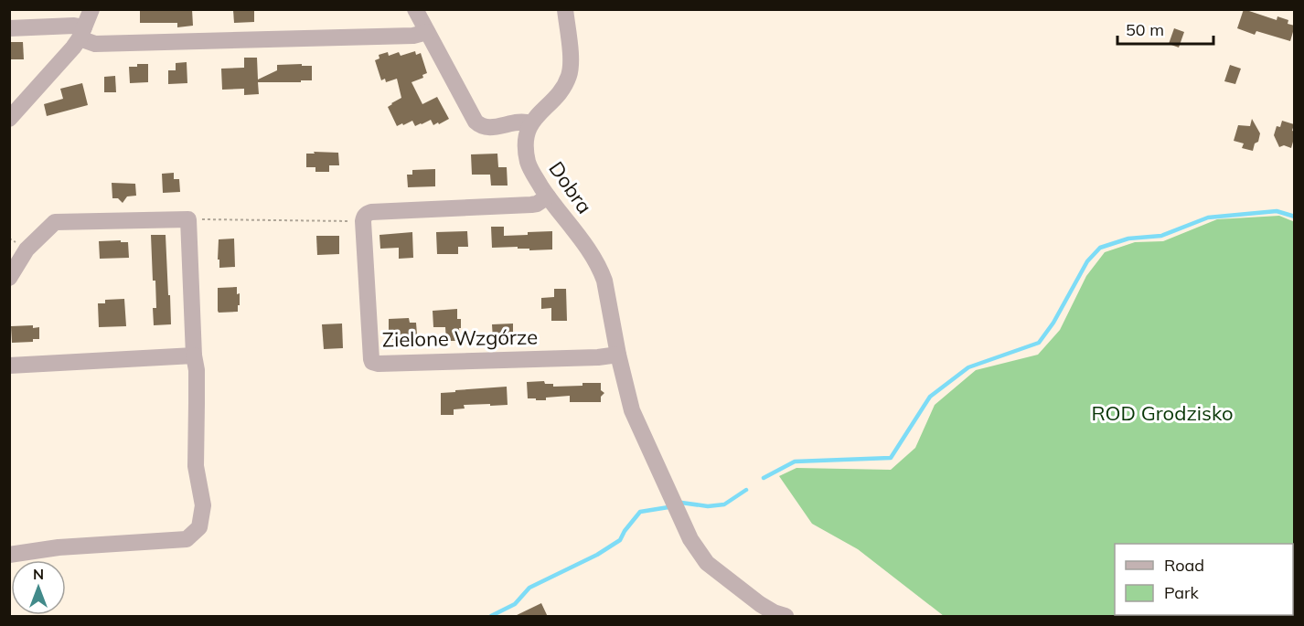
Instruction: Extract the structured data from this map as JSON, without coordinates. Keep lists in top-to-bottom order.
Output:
{
  "streets": {
    "street": ["Dobra", "Zielone Wzgórze"]
  },
  "crossings": [
    ["Dobra", "Zielone Wzgórze"]
  ],
  "parks": ["ROD Grodzisko"],
  "legend": ["Road", "Park"],
  "scale_bar": "50 m",
  "north": "top"
}
